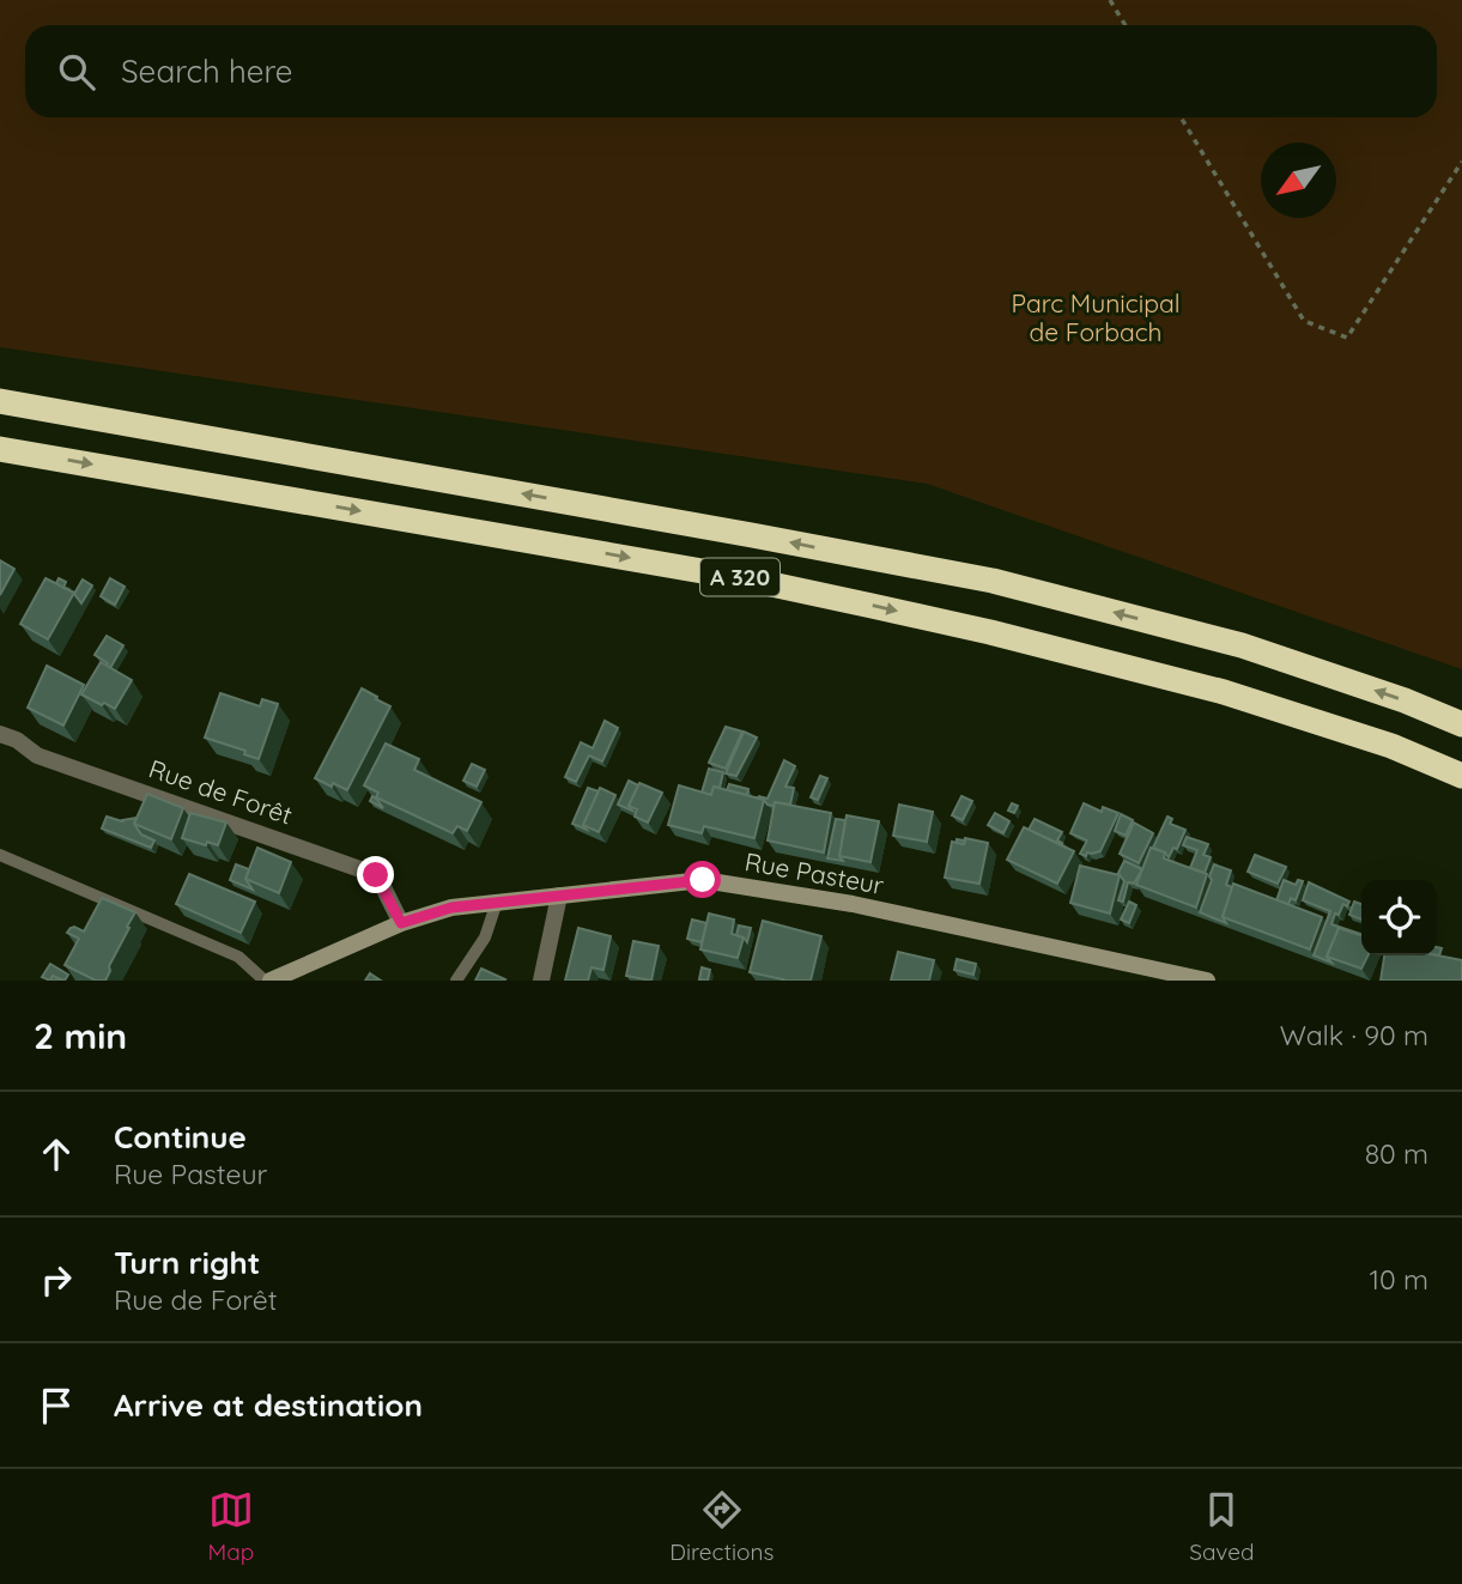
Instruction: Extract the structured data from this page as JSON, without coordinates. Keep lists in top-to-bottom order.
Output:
{
  "streets": {
    "highway": ["A 320"],
    "main road": ["Rue Pasteur"],
    "street": ["Rue de Forêt"]
  },
  "crossings": [
    ["Rue de Forêt", "Rue Pasteur"]
  ],
  "parks": ["Parc Municipal de Forbach"],
  "north": "bottom left",
  "page": {
    "search": "Search here",
    "heading": ["2 min", "Walk · 90 m"],
    "list": [
      ["Continue", "Rue Pasteur", "80 m"],
      ["Turn right", "Rue de Forêt", "10 m"],
      "Arrive at destination"
    ],
    "nav": ["Map", "Directions", "Saved"]
  }
}
